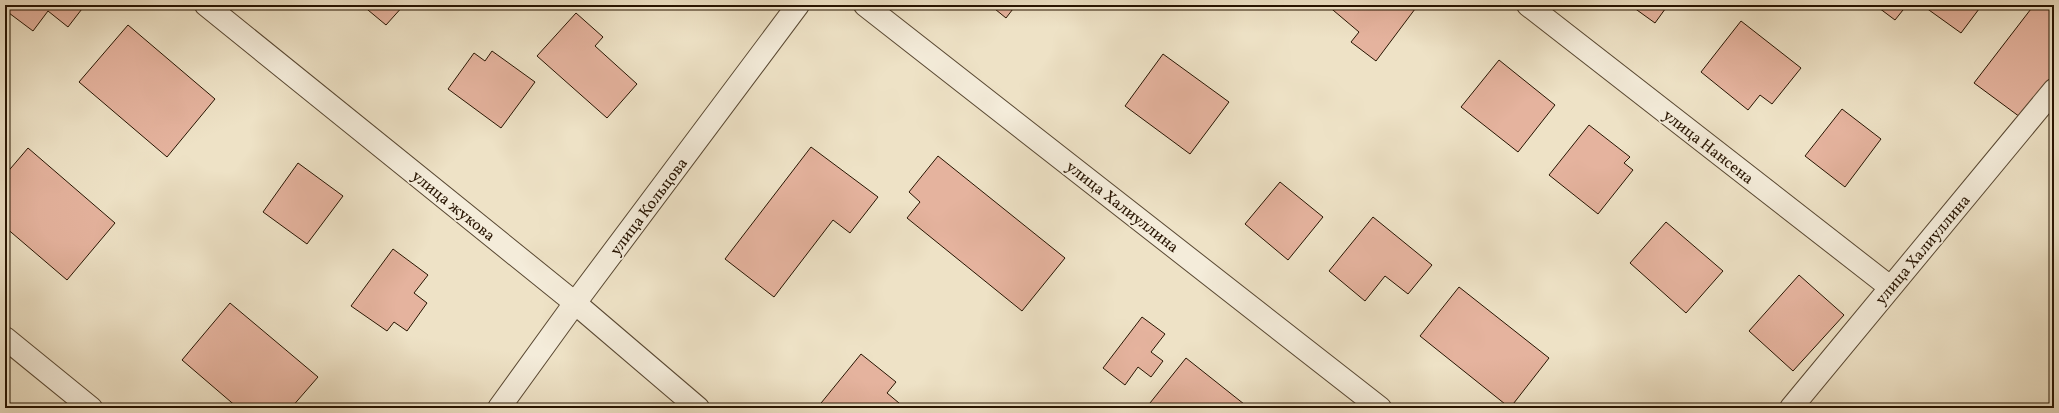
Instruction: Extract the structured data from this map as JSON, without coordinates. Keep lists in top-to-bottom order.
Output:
{
  "streets": {
    "street": [
      "улица Нансена",
      "улица жукова",
      "улица Кольцова",
      "улица Халиуллина"
    ]
  },
  "crossings": [
    ["улица Нансена", "улица Халиуллина"],
    ["улица жукова", "улица Кольцова"]
  ]
}
